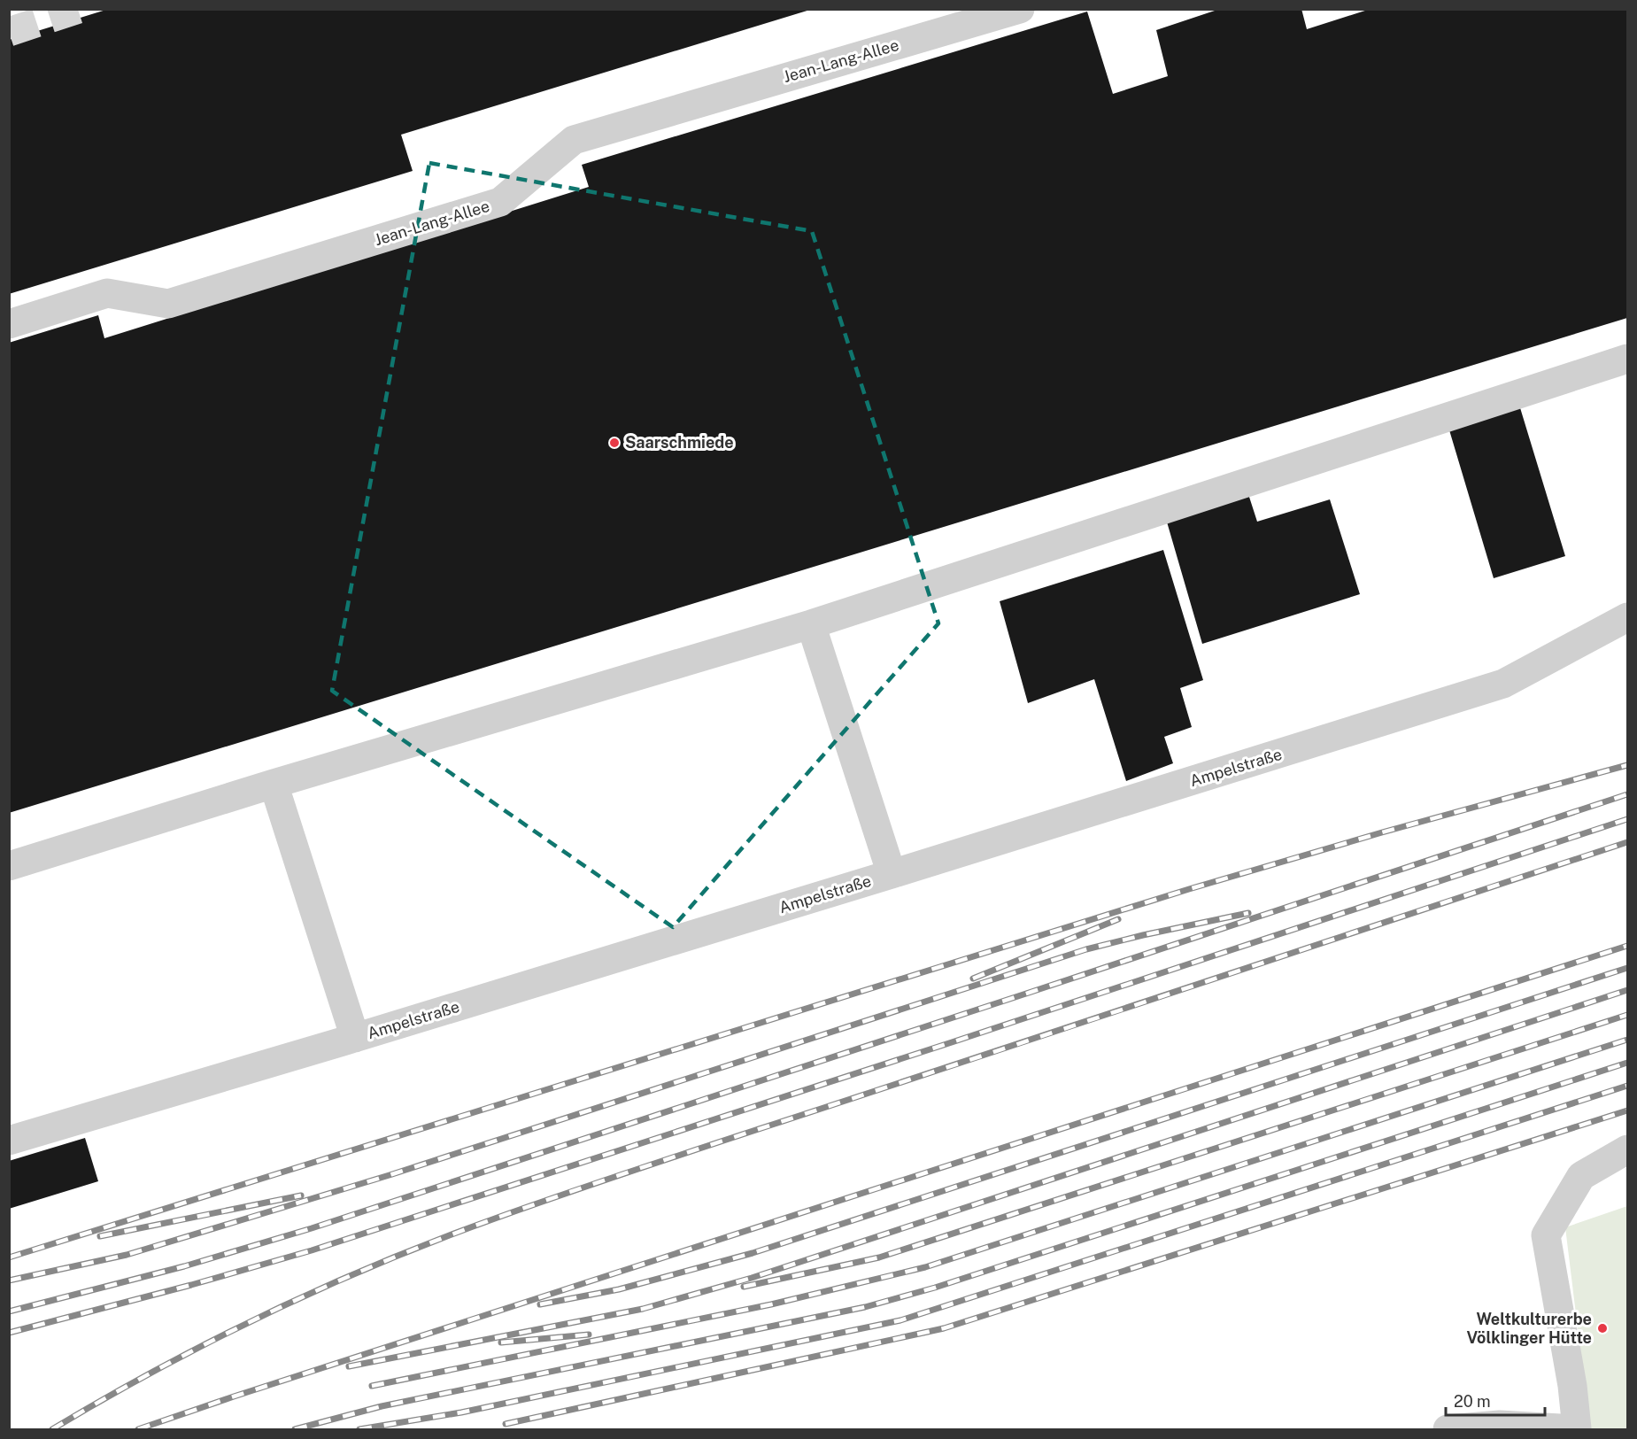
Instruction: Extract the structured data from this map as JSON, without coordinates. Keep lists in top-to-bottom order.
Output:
{
  "streets": {
    "lane": ["Jean-Lang-Allee", "Ampelstraße"]
  },
  "places": ["Saarschmiede", "Weltkulturerbe Völklinger Hütte"],
  "scale_bar": "20 m"
}
